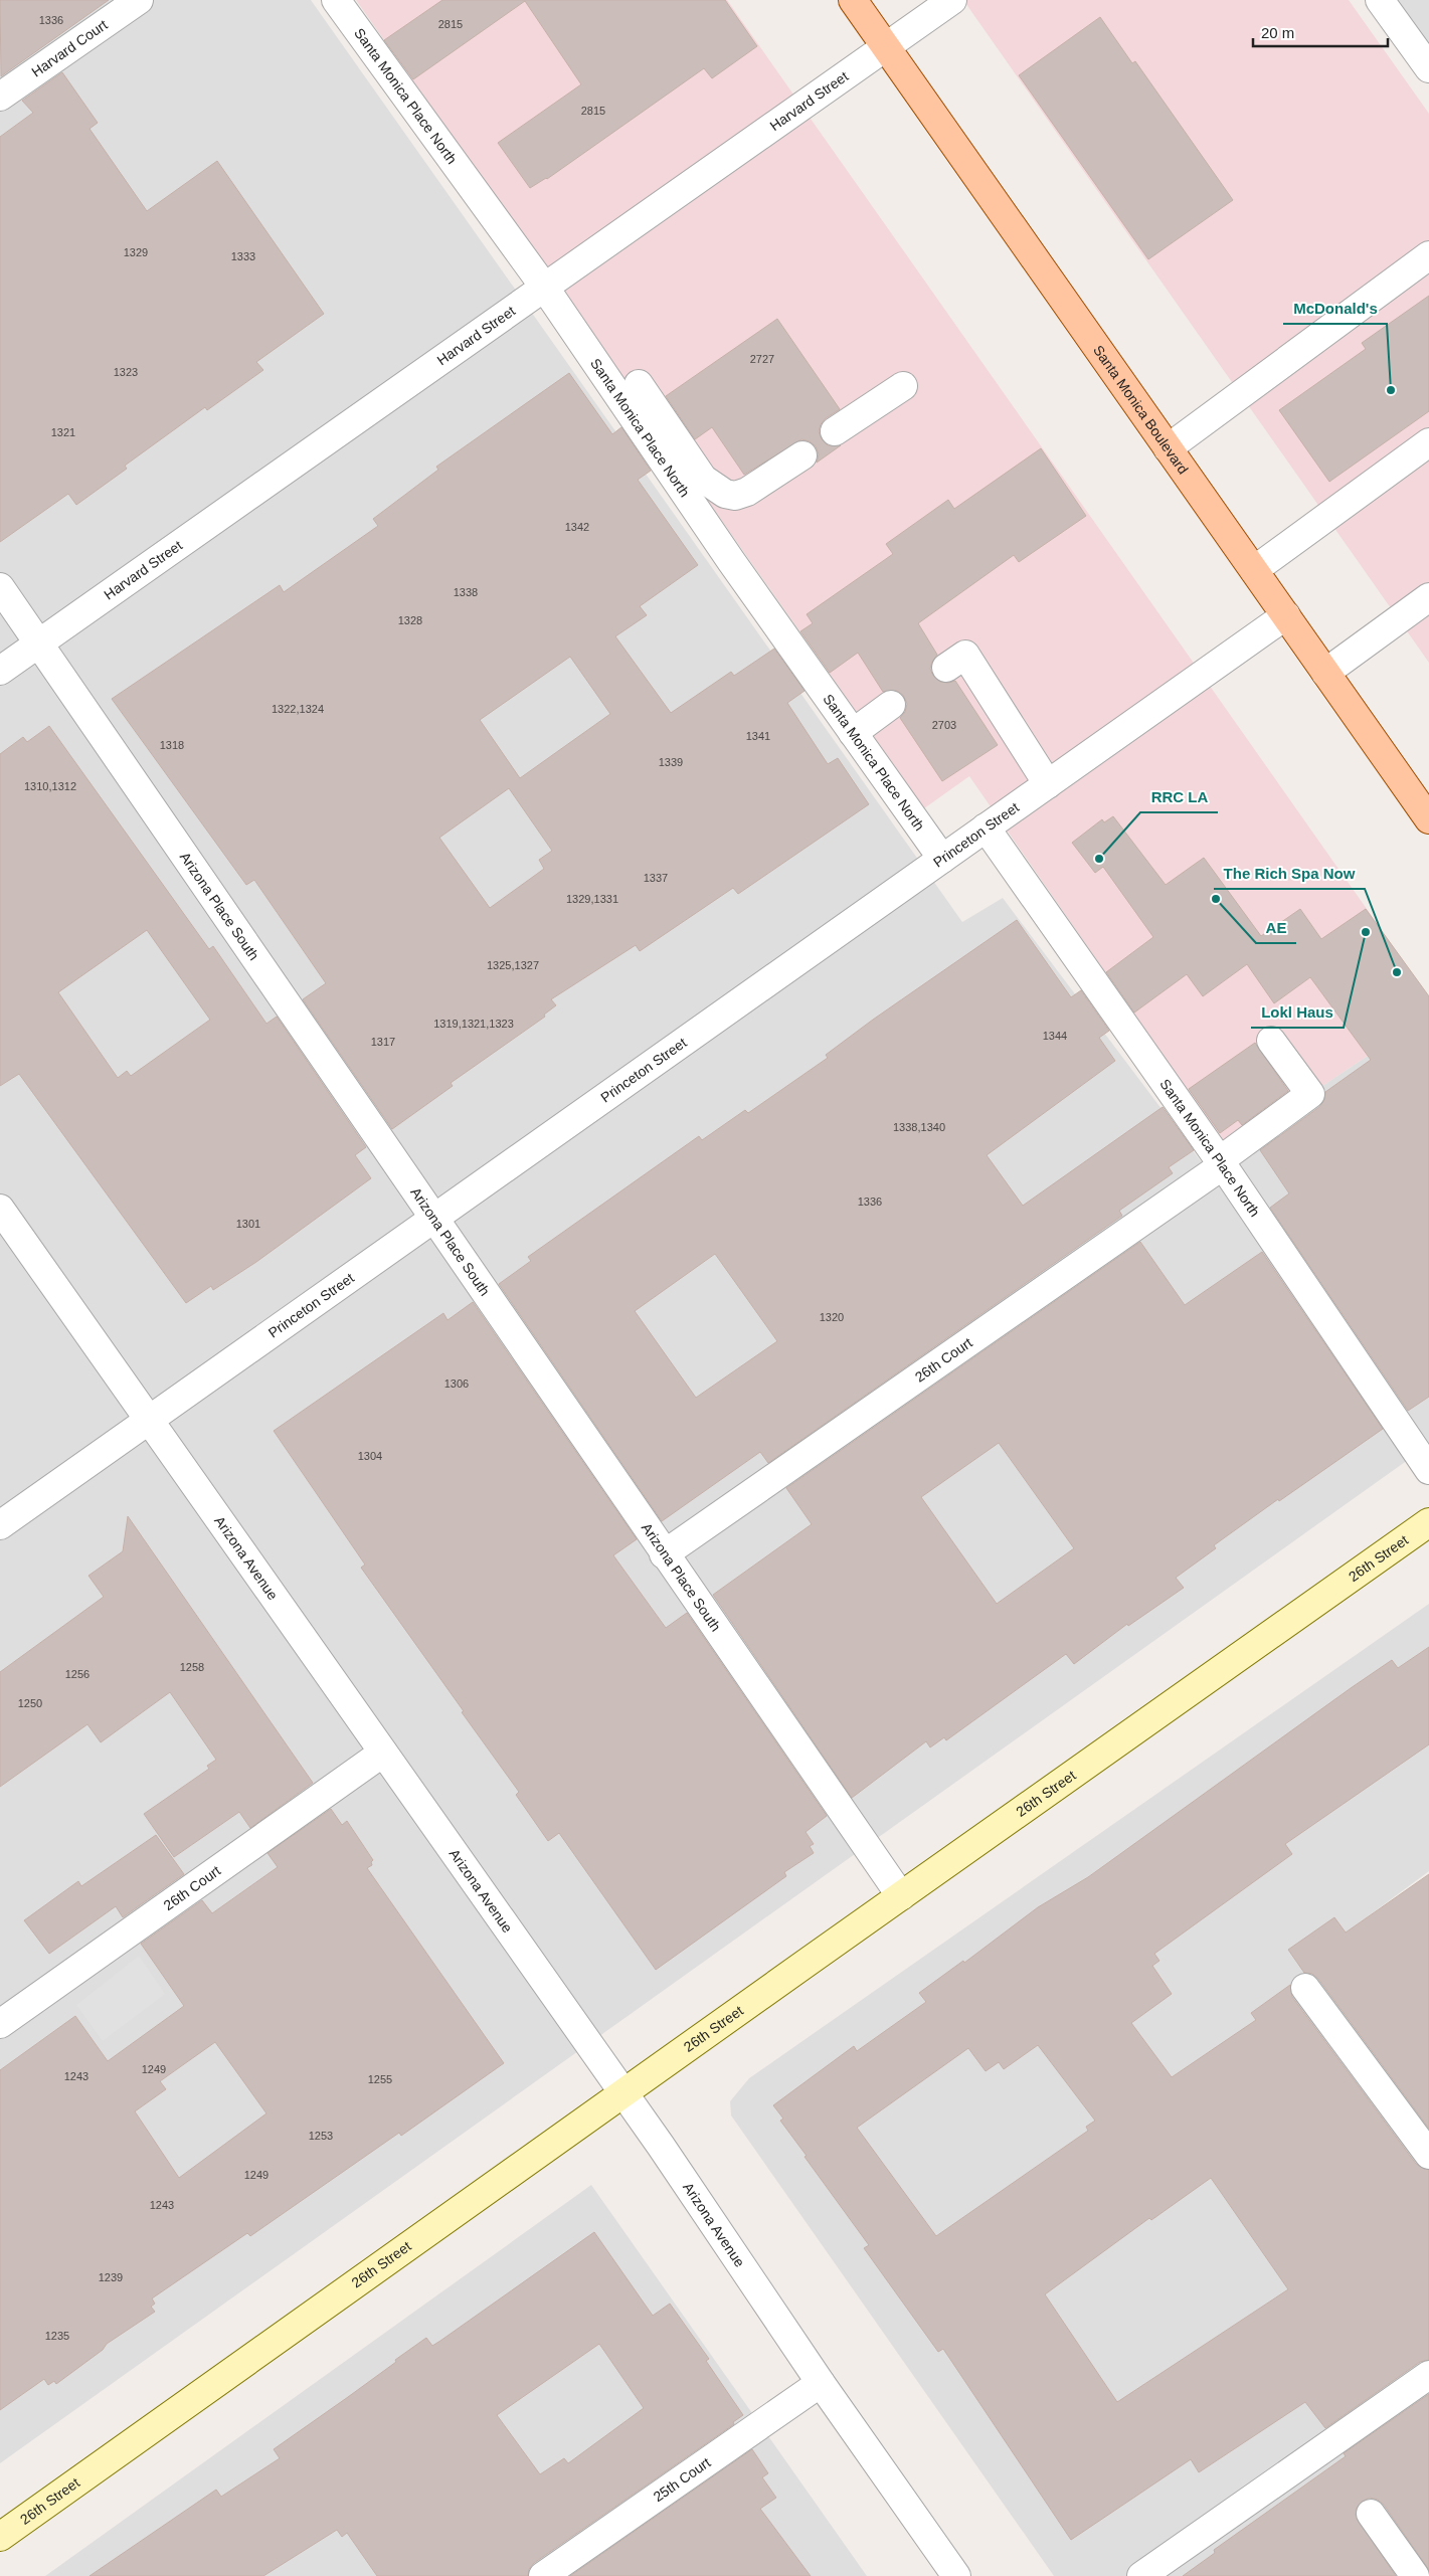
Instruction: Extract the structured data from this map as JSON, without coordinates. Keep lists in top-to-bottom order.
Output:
{
  "streets": {
    "main road": ["Santa Monica Boulevard", "26th Street"],
    "street": [
      "Harvard Court",
      "Santa Monica Place North",
      "Harvard Street",
      "Princeton Street",
      "Arizona Place South",
      "26th Court",
      "Arizona Avenue",
      "25th Court"
    ]
  },
  "crossings": [
    ["Santa Monica Place North", "Harvard Street"],
    ["Santa Monica Place North", "Princeton Street"],
    ["Santa Monica Place North", "26th Court"],
    ["Harvard Street", "Santa Monica Boulevard"],
    ["Harvard Street", "Arizona Place South"],
    ["Santa Monica Boulevard", "Princeton Street"],
    ["Princeton Street", "Arizona Place South"],
    ["Princeton Street", "Arizona Avenue"],
    ["Arizona Place South", "26th Court"],
    ["Arizona Place South", "26th Street"],
    ["26th Court", "Arizona Avenue"],
    ["Arizona Avenue", "26th Street"],
    ["Arizona Avenue", "25th Court"]
  ],
  "places": [
    "McDonald's",
    "RRC LA",
    "AE",
    "Lokl Haus",
    "The Rich Spa Now"
  ],
  "house_numbers": [
    "1336",
    "2815",
    "2815",
    "1329",
    "1333",
    "2727",
    "1323",
    "1321",
    "1342",
    "1338",
    "1328",
    "1322,1324",
    "2703",
    "1341",
    "1318",
    "1339",
    "1310,1312",
    "1337",
    "1329,1331",
    "1325,1327",
    "1319,1321,1323",
    "1344",
    "1317",
    "1338,1340",
    "1336",
    "1301",
    "1320",
    "1306",
    "1304",
    "1258",
    "1256",
    "1250",
    "1249",
    "1243",
    "1255",
    "1253",
    "1249",
    "1243",
    "1239",
    "1235"
  ],
  "scale_bar": "20 m"
}
